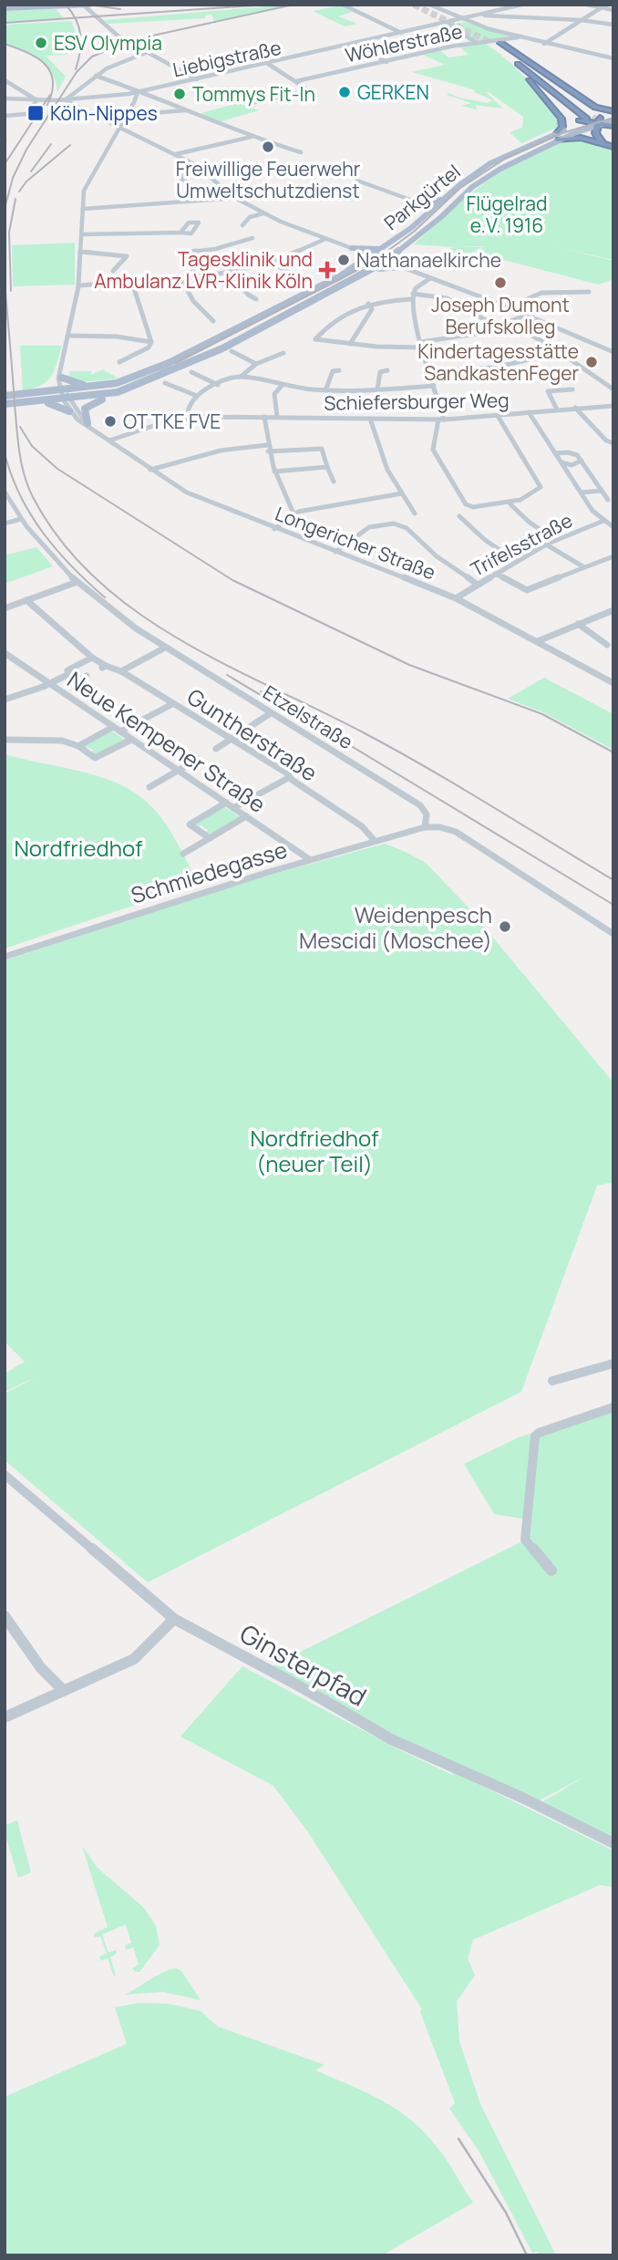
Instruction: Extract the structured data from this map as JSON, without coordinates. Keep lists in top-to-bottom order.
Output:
{
  "streets": {
    "main road": ["Parkgürtel"],
    "street": [
      "Wöhlerstraße",
      "Liebigstraße",
      "Schiefersburger Weg",
      "Longericher Straße",
      "Trifelsstraße",
      "Etzelstraße",
      "Guntherstraße",
      "Neue Kempener Straße",
      "Schmiedegasse",
      "Ginsterpfad"
    ]
  },
  "crossings": [
    ["Parkgürtel", "Longericher Straße"],
    ["Schiefersburger Weg", "Longericher Straße"],
    ["Longericher Straße", "Trifelsstraße"],
    ["Etzelstraße", "Schmiedegasse"],
    ["Guntherstraße", "Schmiedegasse"],
    ["Neue Kempener Straße", "Schmiedegasse"]
  ],
  "parks": ["Flügelrad e.V. 1916", "Nordfriedhof", "Nordfriedhof (neuer Teil)"],
  "places": {
    "other": [
      "ESV Olympia",
      "GERKEN",
      "Tommys Fit-In",
      "Freiwillige Feuerwehr Umweltschutzdienst",
      "Nathanaelkirche",
      "Joseph Dumont Berufskolleg",
      "Kindertagesstätte SandkastenFeger",
      "OT TKE FVE",
      "Weidenpesch Mescidi (Moschee)"
    ],
    "transit": ["Köln-Nippes"],
    "health": ["Tagesklinik und Ambulanz LVR-Klinik Köln"]
  }
}
